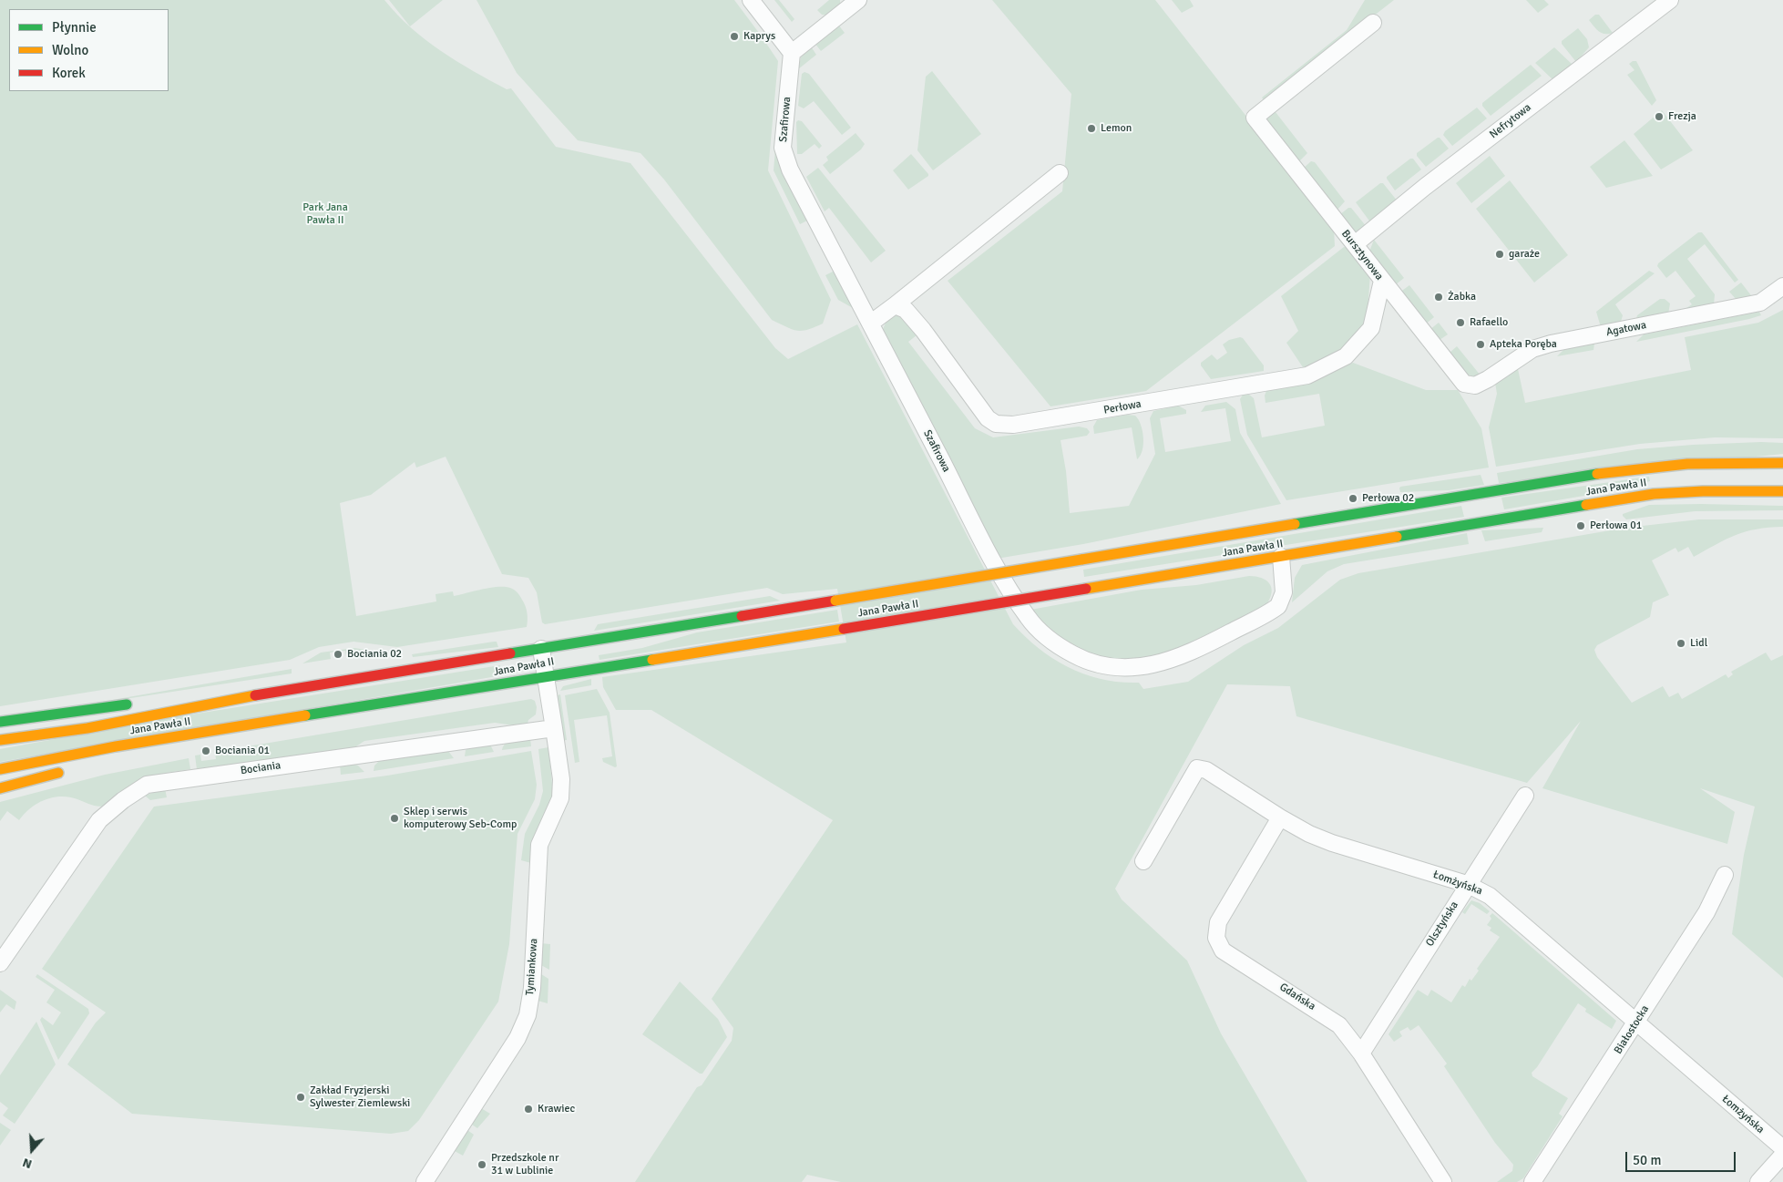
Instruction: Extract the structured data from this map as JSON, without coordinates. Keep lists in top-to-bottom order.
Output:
{
  "streets": {
    "main road": ["Jana Pawła II"],
    "street": [
      "Szafirowa",
      "Nefrytowa",
      "Bursztynowa",
      "Agatowa",
      "Perłowa",
      "Bociania",
      "Łomżyńska",
      "Olsztyńska",
      "Tymiankowa",
      "Gdańska",
      "Białostocka"
    ]
  },
  "crossings": [
    ["Szafirowa", "Jana Pawła II"],
    ["Nefrytowa", "Bursztynowa"],
    ["Bursztynowa", "Agatowa"],
    ["Bursztynowa", "Perłowa"],
    ["Bociania", "Tymiankowa"],
    ["Łomżyńska", "Olsztyńska"],
    ["Łomżyńska", "Gdańska"],
    ["Łomżyńska", "Białostocka"],
    ["Olsztyńska", "Gdańska"]
  ],
  "parks": ["Park Jana Pawła II"],
  "places": [
    "Kaprys",
    "Frezja",
    "Lemon",
    "garaże",
    "Żabka",
    "Rafaello",
    "Apteka Poręba",
    "Perłowa 02",
    "Perłowa 01",
    "Lidl",
    "Bociania 02",
    "Bociania 01",
    "Sklep i serwis komputerowy Seb-Comp",
    "Zakład Fryzjerski Sylwester Ziemlewski",
    "Krawiec",
    "Przedszkole nr 31 w Lublinie"
  ],
  "legend": ["Płynnie", "Wolno", "Korek"],
  "scale_bar": "50 m",
  "north": "bottom"
}
